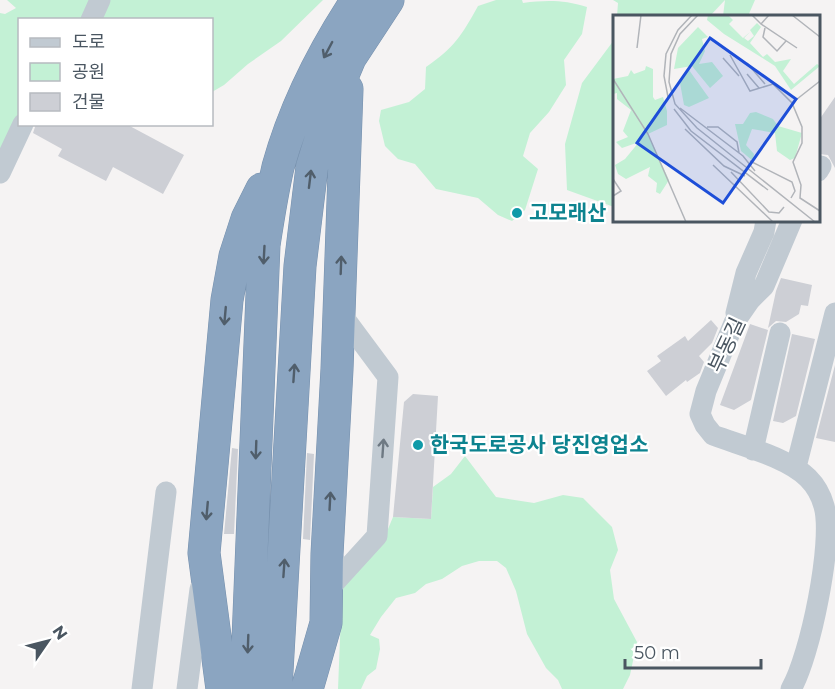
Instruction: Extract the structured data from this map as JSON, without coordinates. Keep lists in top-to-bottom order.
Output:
{
  "streets": {
    "street": ["부동길"]
  },
  "places": ["고모래산", "한국도로공사 당진영업소"],
  "legend": ["도로", "공원", "건물"],
  "scale_bar": "50 m",
  "north": "top right"
}
